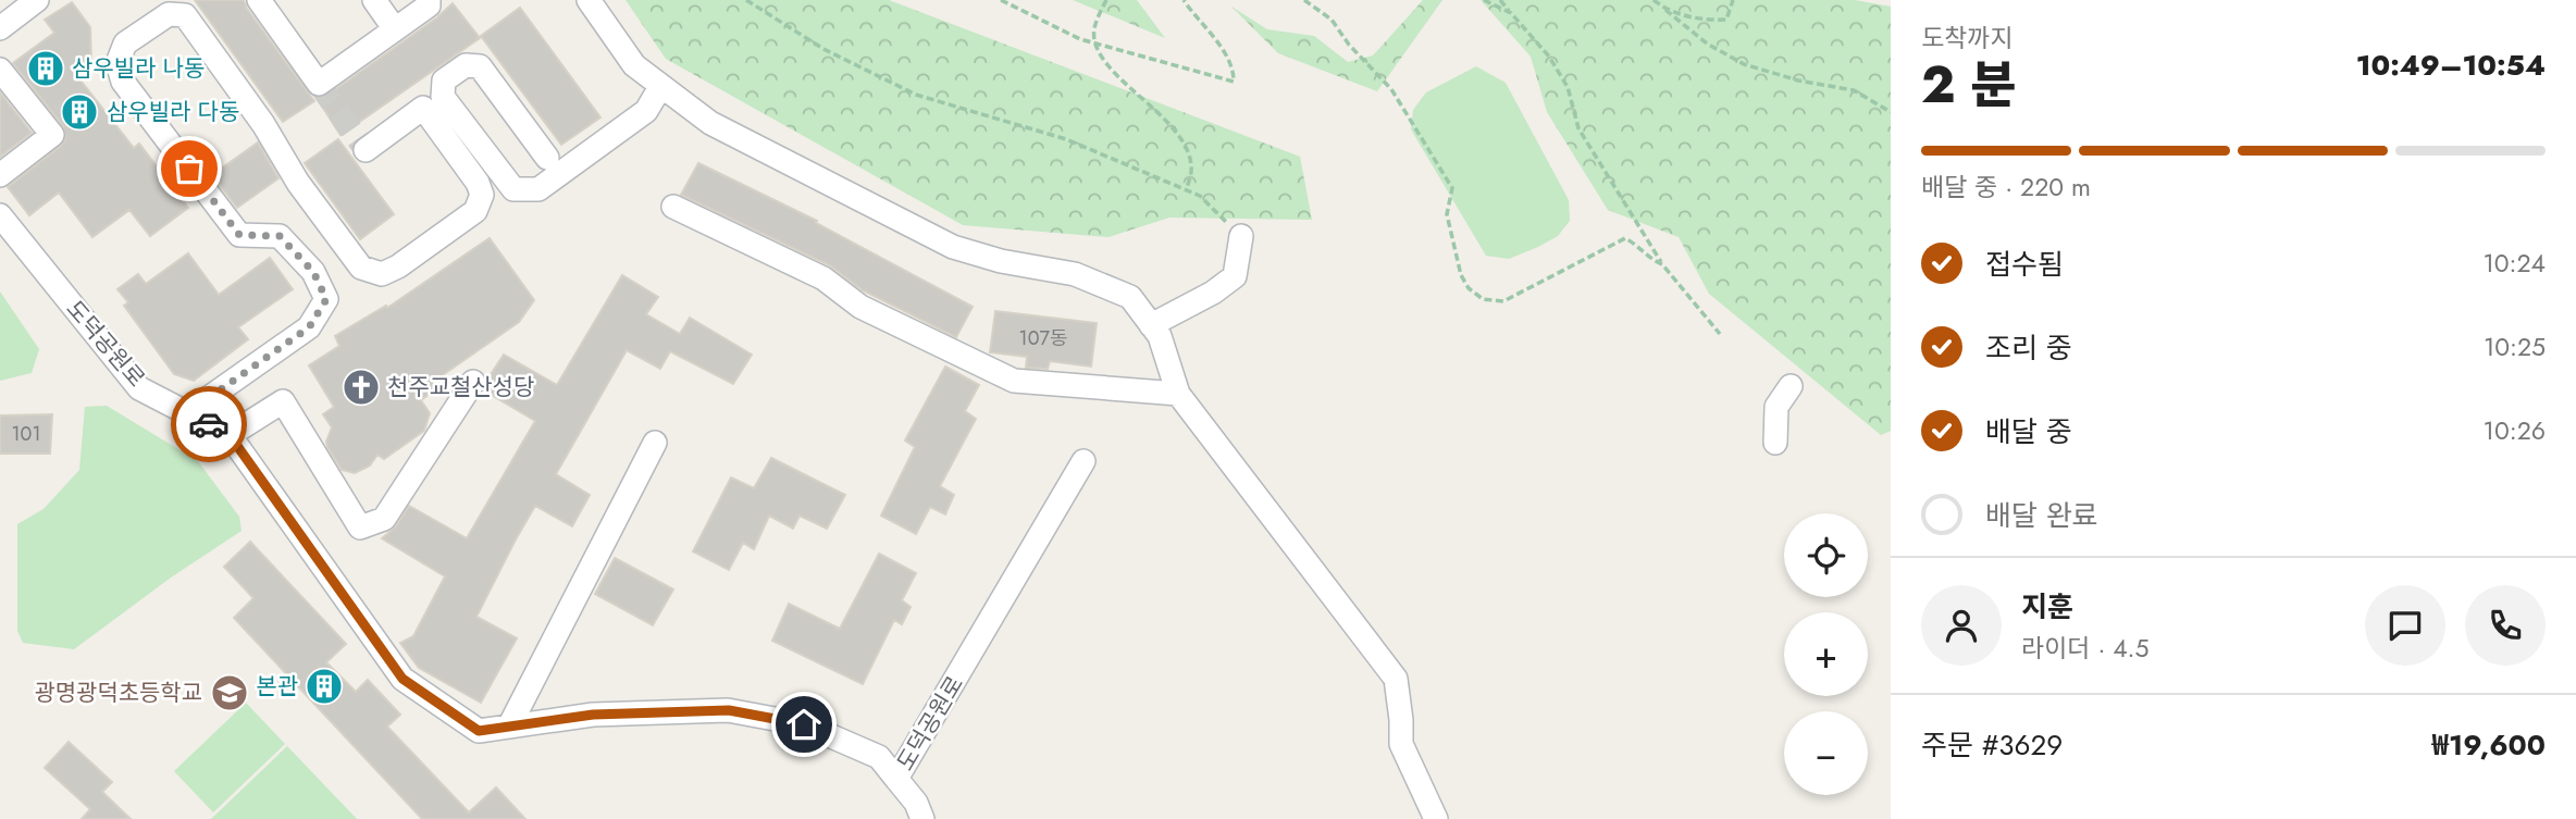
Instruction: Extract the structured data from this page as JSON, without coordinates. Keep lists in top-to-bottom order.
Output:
{
  "streets": {
    "street": ["도덕공원로"]
  },
  "places": {
    "building": ["삼우빌라 나동", "삼우빌라 다동", "본관"],
    "church": ["천주교철산성당"],
    "school or university": ["광명광덕초등학교"]
  },
  "house_numbers": ["107동", "101"],
  "page": {
    "heading": ["2 분", "도착까지", "10:49–10:54"],
    "panel": [
      "지훈",
      "라이더 · 4.5",
      "주문 #3629",
      "₩19,600"
    ],
    "bar": "배달 중 · 220 m",
    "list": [
      ["접수됨", "10:24"],
      ["조리 중", "10:25"],
      ["배달 중", "10:26"],
      "배달 완료"
    ],
    "map_buttons": ["+", "−"]
  }
}
